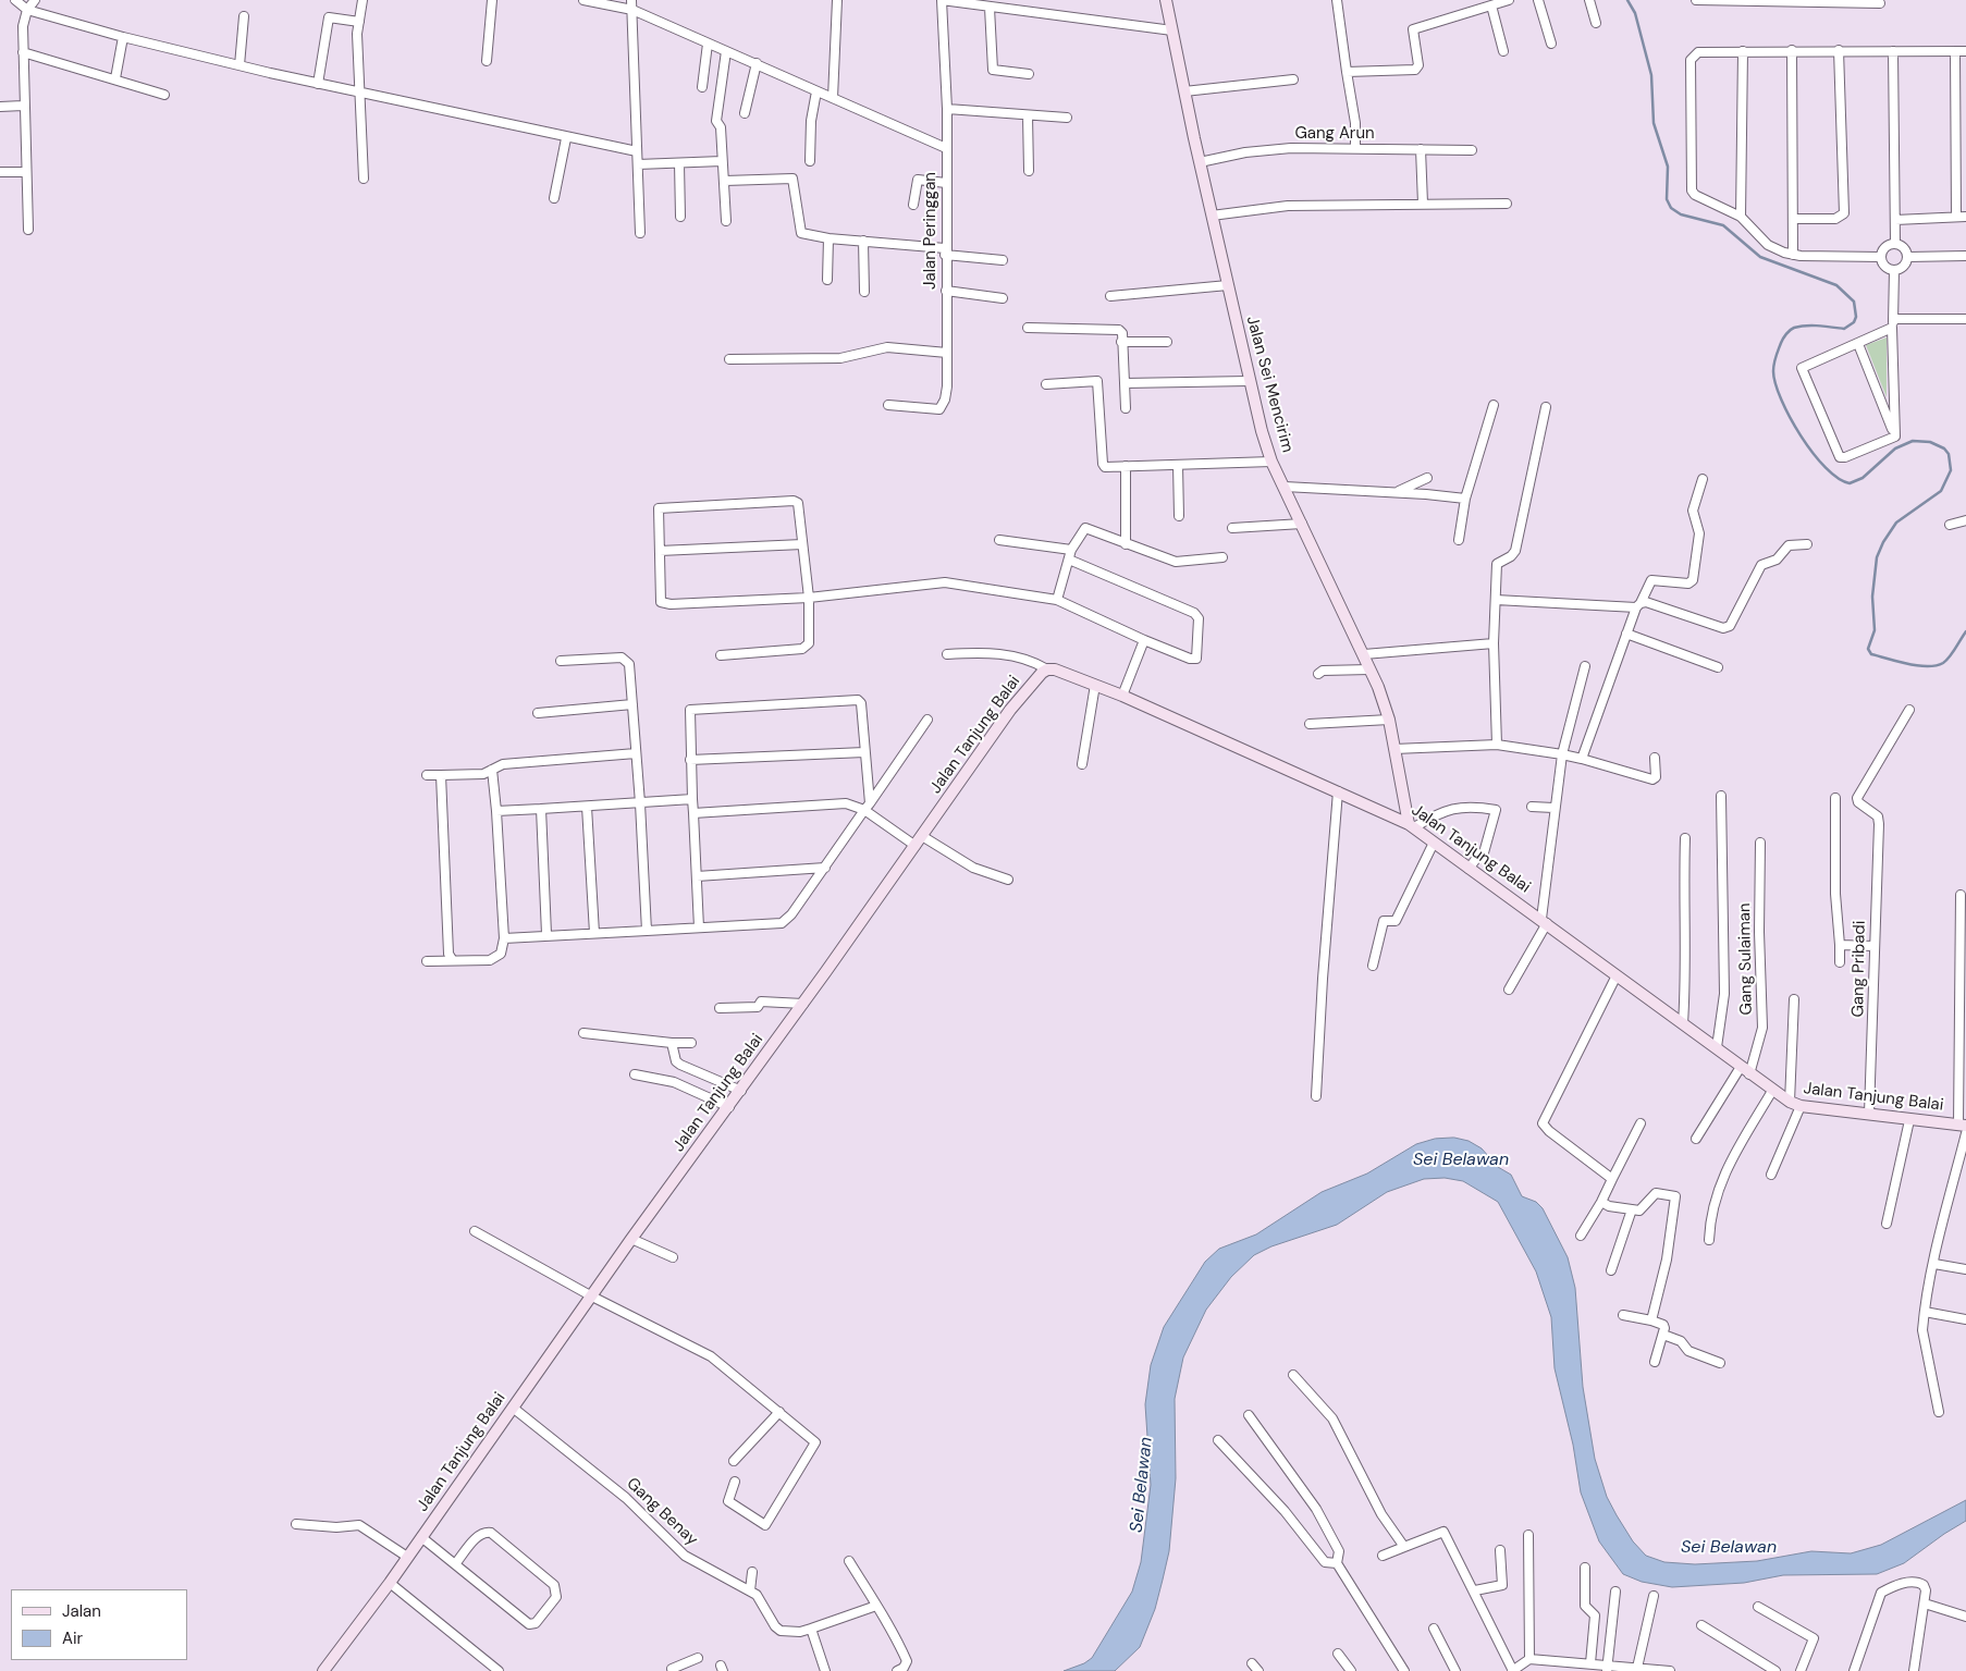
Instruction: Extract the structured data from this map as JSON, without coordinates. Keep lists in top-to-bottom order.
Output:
{
  "streets": {
    "street": [
      "Gang Arun",
      "Jalan Peringgan",
      "Jalan Sei Mencirim",
      "Jalan Tanjung Balai",
      "Gang Sulaiman",
      "Gang Pribadi",
      "Gang Benay"
    ]
  },
  "crossings": [
    ["Gang Arun", "Jalan Sei Mencirim"],
    ["Jalan Sei Mencirim", "Jalan Tanjung Balai"],
    ["Jalan Tanjung Balai", "Gang Sulaiman"],
    ["Jalan Tanjung Balai", "Gang Pribadi"],
    ["Jalan Tanjung Balai", "Gang Benay"]
  ],
  "water": ["Sei Belawan"],
  "legend": ["Jalan", "Air"]
}
